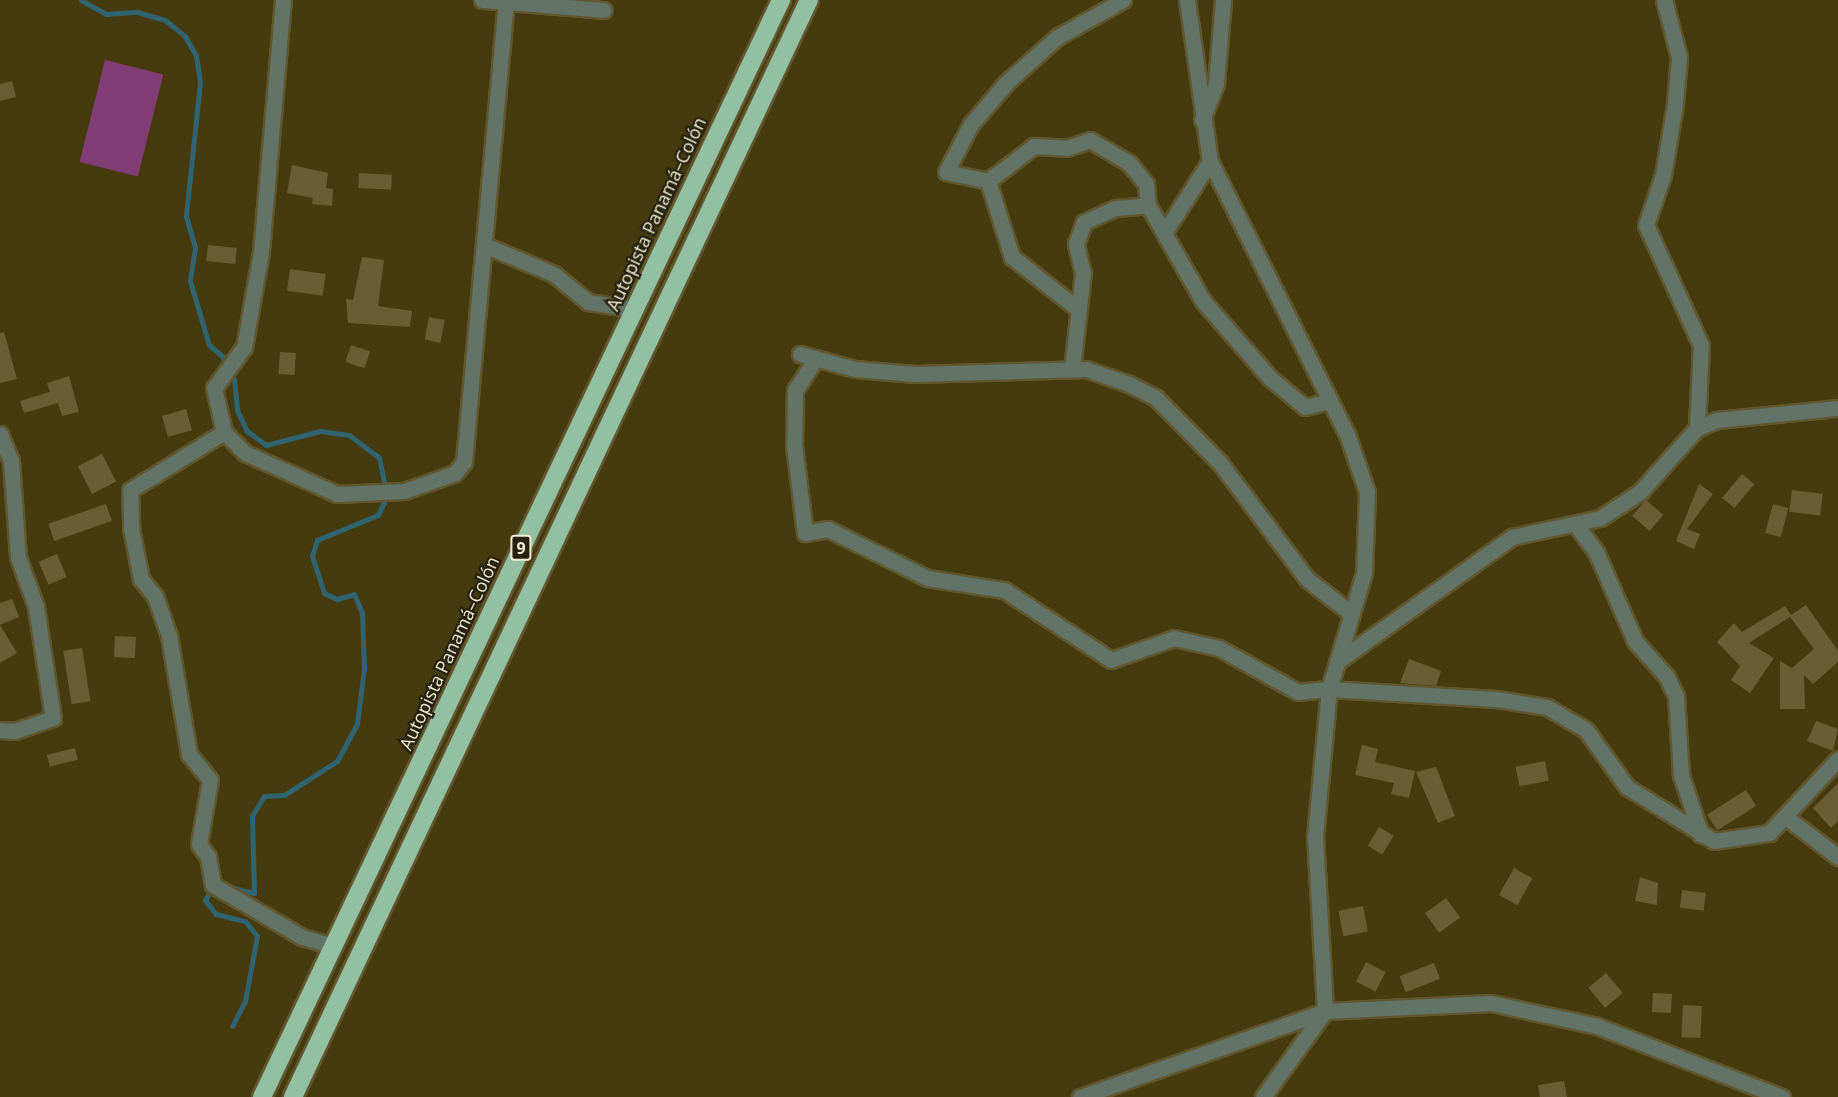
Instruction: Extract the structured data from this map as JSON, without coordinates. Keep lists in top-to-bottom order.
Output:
{
  "streets": {
    "highway": ["Autopista Panamá–Colón", "9"]
  }
}
